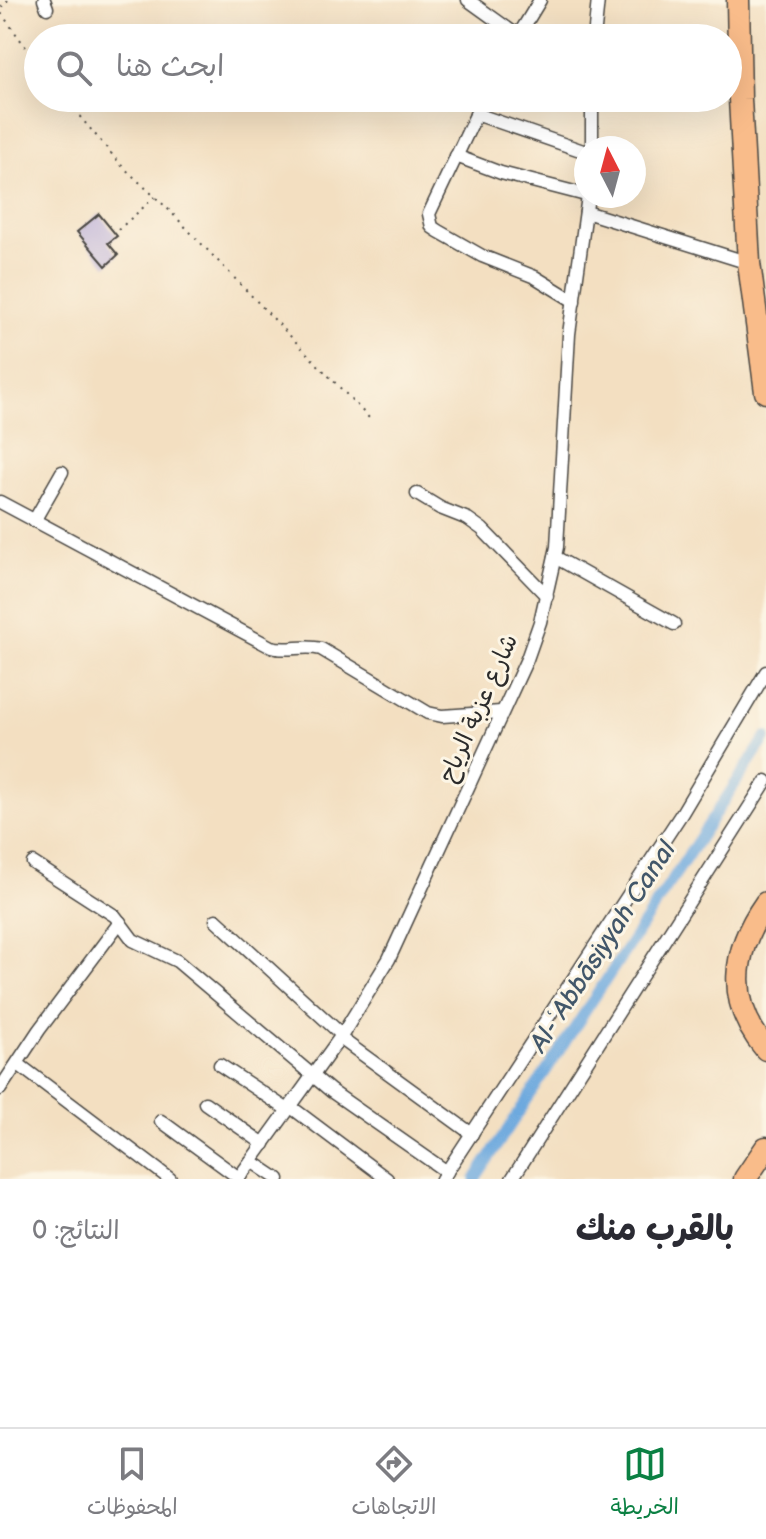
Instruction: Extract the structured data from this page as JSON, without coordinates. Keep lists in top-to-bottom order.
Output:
{
  "streets": {
    "street": ["شارع عزبة الرياح"]
  },
  "water": ["Al-ʿAbbāsiyyah Canal"],
  "north": "top",
  "page": {
    "search": "ابحث هنا",
    "heading": ["بالقرب منك", "النتائج: 0"],
    "nav": ["الخريطة", "الاتجاهات", "المحفوظات"]
  }
}
